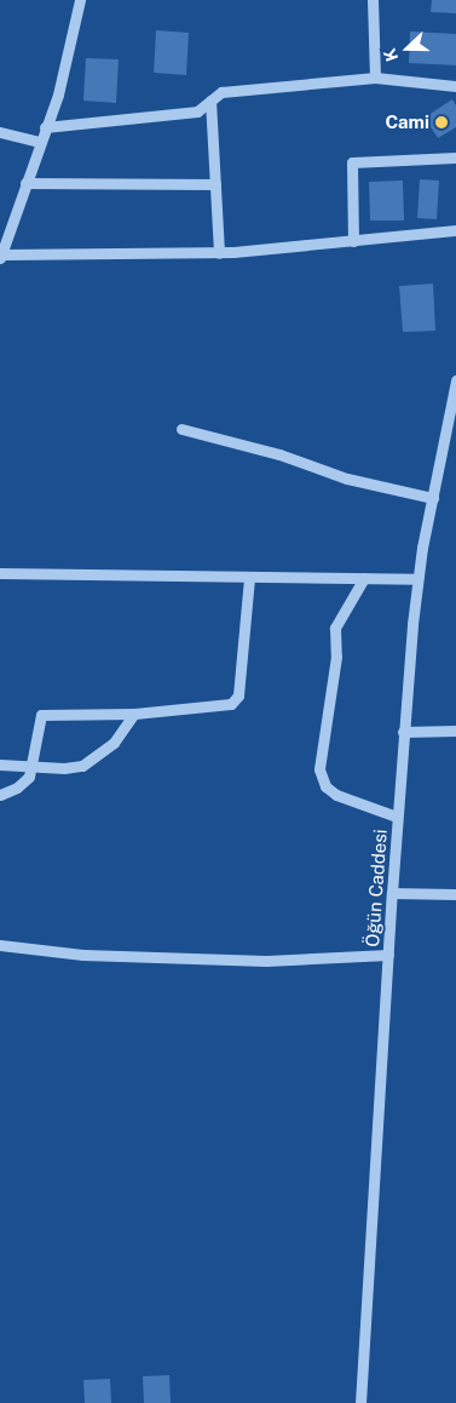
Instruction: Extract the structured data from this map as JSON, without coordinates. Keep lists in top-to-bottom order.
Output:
{
  "streets": {
    "street": ["Öğün Caddesi"]
  },
  "places": ["Cami"],
  "north": "left"
}
